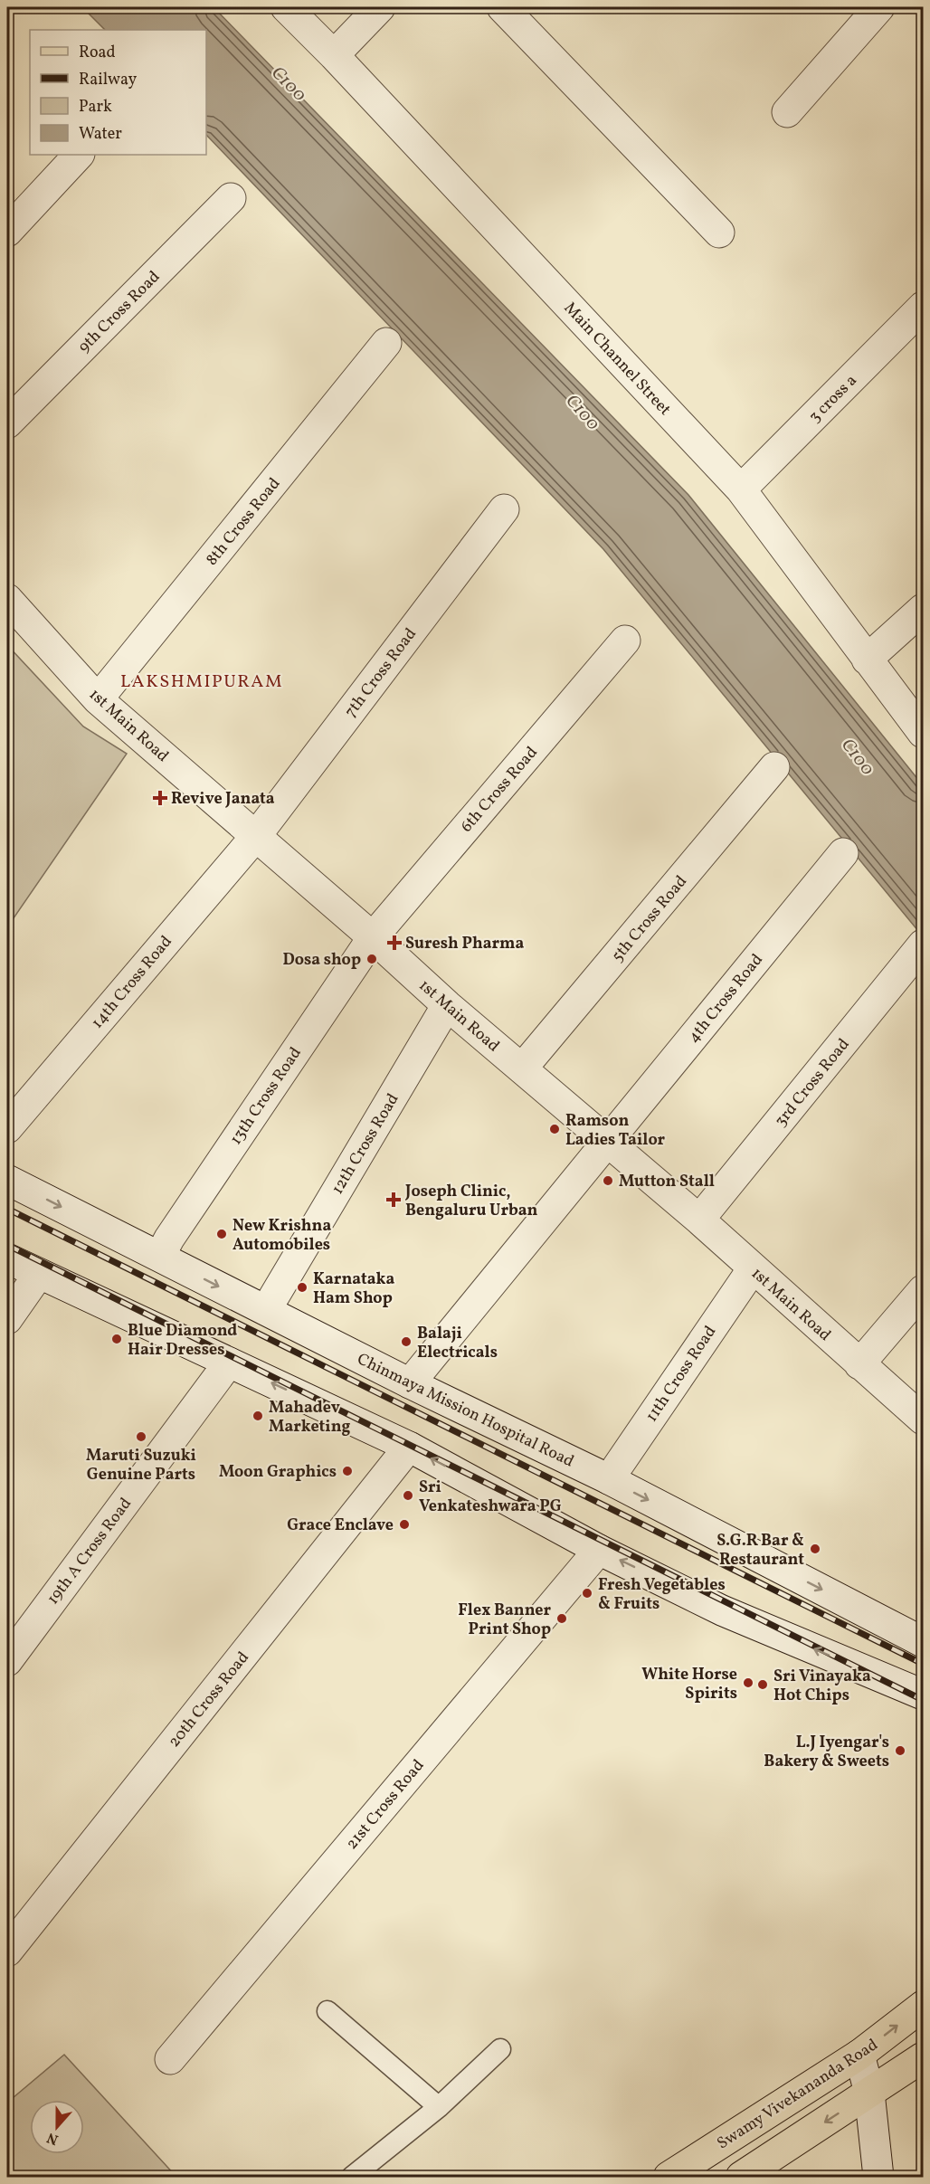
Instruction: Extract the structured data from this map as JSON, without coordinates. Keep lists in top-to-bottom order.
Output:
{
  "streets": {
    "main road": ["Swamy Vivekananda Road"],
    "street": [
      "9th Cross Road",
      "Main Channel Street",
      "3 cross a",
      "8th Cross Road",
      "7th Cross Road",
      "1st Main Road",
      "6th Cross Road",
      "5th Cross Road",
      "14th Cross Road",
      "4th Cross Road",
      "3rd Cross Road",
      "13th Cross Road",
      "12th Cross Road",
      "11th Cross Road",
      "Chinmaya Mission Hospital Road",
      "19th A Cross Road",
      "20th Cross Road",
      "21st Cross Road"
    ]
  },
  "crossings": [
    ["Main Channel Street", "3 cross a"],
    ["8th Cross Road", "1st Main Road"],
    ["7th Cross Road", "1st Main Road"],
    ["7th Cross Road", "14th Cross Road"],
    ["1st Main Road", "6th Cross Road"],
    ["1st Main Road", "5th Cross Road"],
    ["1st Main Road", "14th Cross Road"],
    ["1st Main Road", "4th Cross Road"],
    ["1st Main Road", "3rd Cross Road"],
    ["1st Main Road", "13th Cross Road"],
    ["1st Main Road", "12th Cross Road"],
    ["1st Main Road", "11th Cross Road"],
    ["6th Cross Road", "13th Cross Road"],
    ["13th Cross Road", "Chinmaya Mission Hospital Road"],
    ["12th Cross Road", "Chinmaya Mission Hospital Road"],
    ["11th Cross Road", "Chinmaya Mission Hospital Road"]
  ],
  "districts": ["LAKSHMIPURAM"],
  "water": ["C100"],
  "places": {
    "health": ["Revive Janata", "Suresh Pharma", "Joseph Clinic, Bengaluru Urban"],
    "other": [
      "Dosa shop",
      "Ramson Ladies Tailor",
      "Mutton Stall",
      "New Krishna Automobiles",
      "Karnataka Ham Shop",
      "Blue Diamond Hair Dresses",
      "Balaji Electricals",
      "Mahadev Marketing",
      "Maruti Suzuki Genuine Parts",
      "Moon Graphics",
      "Sri Venkateshwara PG",
      "Grace Enclave",
      "S.G.R Bar & Restaurant",
      "Fresh Vegetables & Fruits",
      "Flex Banner Print Shop",
      "White Horse Spirits",
      "Sri Vinayaka Hot Chips",
      "L.J Iyengar's Bakery & Sweets"
    ]
  },
  "legend": [
    "Road",
    "Railway",
    "Park",
    "Water"
  ],
  "north": "bottom"
}
